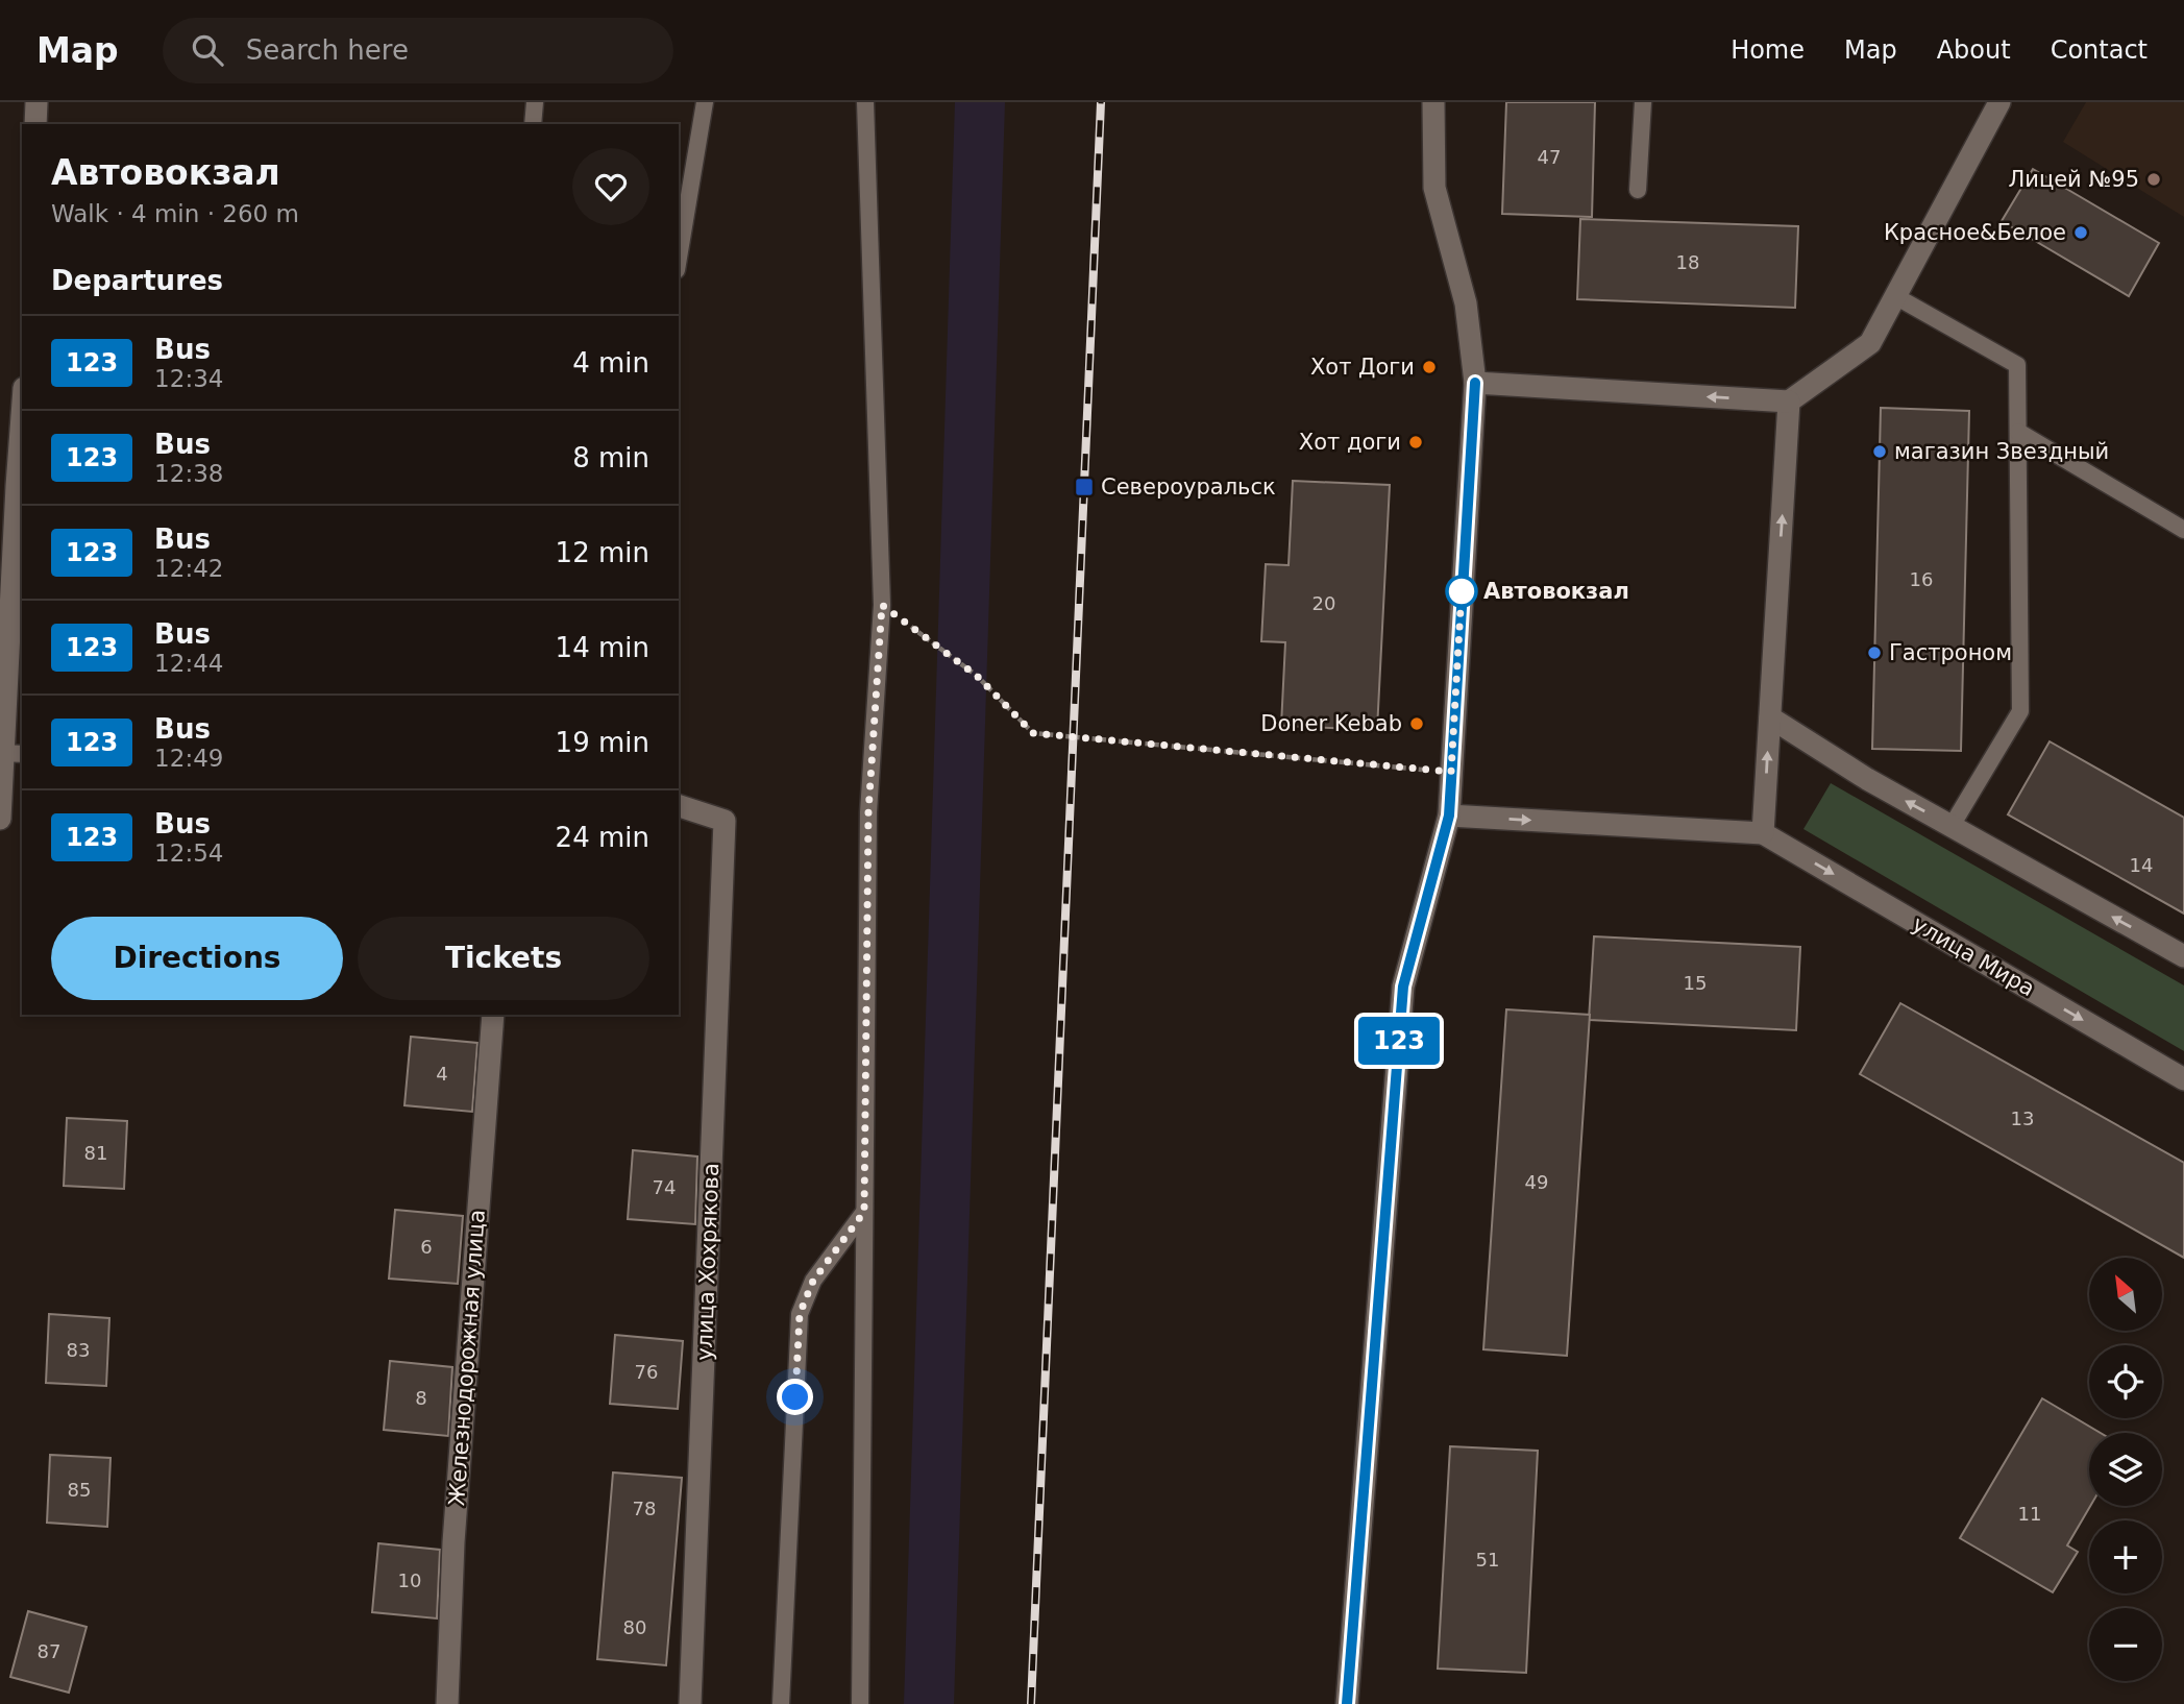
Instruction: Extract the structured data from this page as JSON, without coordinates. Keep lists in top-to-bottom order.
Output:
{
  "streets": {
    "street": ["улица Мира", "улица Хохрякова", "Железнодорожная улица"]
  },
  "places": {
    "other": [
      "Лицей №95",
      "Красное&Белое",
      "Хот Доги",
      "Хот доги",
      "магазин Звездный",
      "Автовокзал",
      "Гастроном",
      "Doner Kebab"
    ],
    "transit": ["Североуральск"]
  },
  "lines": ["bus line 123"],
  "house_numbers": [
    "47",
    "18",
    "16",
    "20",
    "14",
    "15",
    "4",
    "13",
    "81",
    "49",
    "74",
    "6",
    "83",
    "76",
    "8",
    "85",
    "78",
    "11",
    "51",
    "10",
    "80",
    "87"
  ],
  "north": "top left",
  "page": {
    "header": "Map",
    "search": "Search here",
    "nav": [
      "Home",
      "Map",
      "About",
      "Contact"
    ],
    "on_map": "123",
    "heading": [
      ["Автовокзал", "Walk · 4 min · 260 m"],
      "Departures"
    ],
    "list": [
      {
        "mark": "123",
        "name": "Bus",
        "note": "12:34",
        "value": "4 min"
      },
      {
        "mark": "123",
        "name": "Bus",
        "note": "12:38",
        "value": "8 min"
      },
      {
        "mark": "123",
        "name": "Bus",
        "note": "12:42",
        "value": "12 min"
      },
      {
        "mark": "123",
        "name": "Bus",
        "note": "12:44",
        "value": "14 min"
      },
      {
        "mark": "123",
        "name": "Bus",
        "note": "12:49",
        "value": "19 min"
      },
      {
        "mark": "123",
        "name": "Bus",
        "note": "12:54",
        "value": "24 min"
      }
    ],
    "buttons": ["Directions", "Tickets"],
    "map_buttons": ["+", "−"]
  }
}
